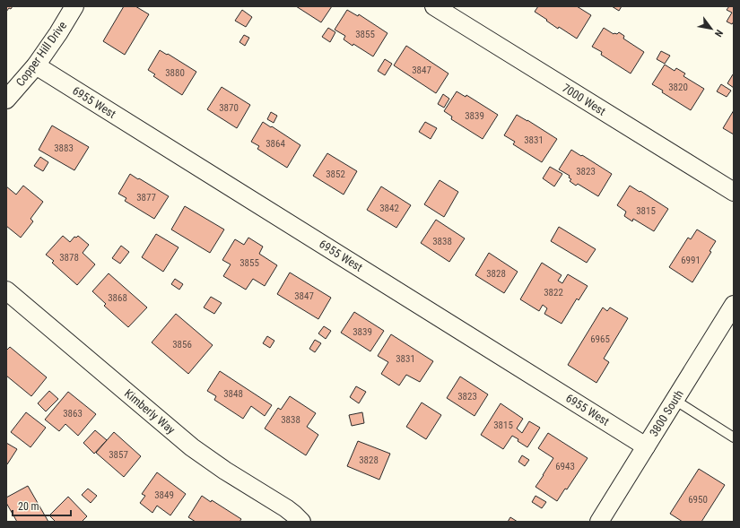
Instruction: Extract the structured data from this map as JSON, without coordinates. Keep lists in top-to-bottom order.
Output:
{
  "streets": {
    "street": [
      "Copper Hill Drive",
      "7000 West",
      "6955 West",
      "Kimberly Way",
      "3800 South"
    ]
  },
  "crossings": [
    ["Copper Hill Drive", "6955 West"],
    ["6955 West", "3800 South"]
  ],
  "house_numbers": [
    "3855",
    "3847",
    "3880",
    "3820",
    "3870",
    "3839",
    "3831",
    "3864",
    "3883",
    "3823",
    "3852",
    "3877",
    "3842",
    "3815",
    "3838",
    "3878",
    "6991",
    "3855",
    "3828",
    "3822",
    "3847",
    "3868",
    "3839",
    "6965",
    "3856",
    "3831",
    "3848",
    "3823",
    "3863",
    "3838",
    "3815",
    "3857",
    "3828",
    "6943",
    "3849",
    "6950"
  ],
  "scale_bar": "20 m",
  "north": "bottom right"
}
